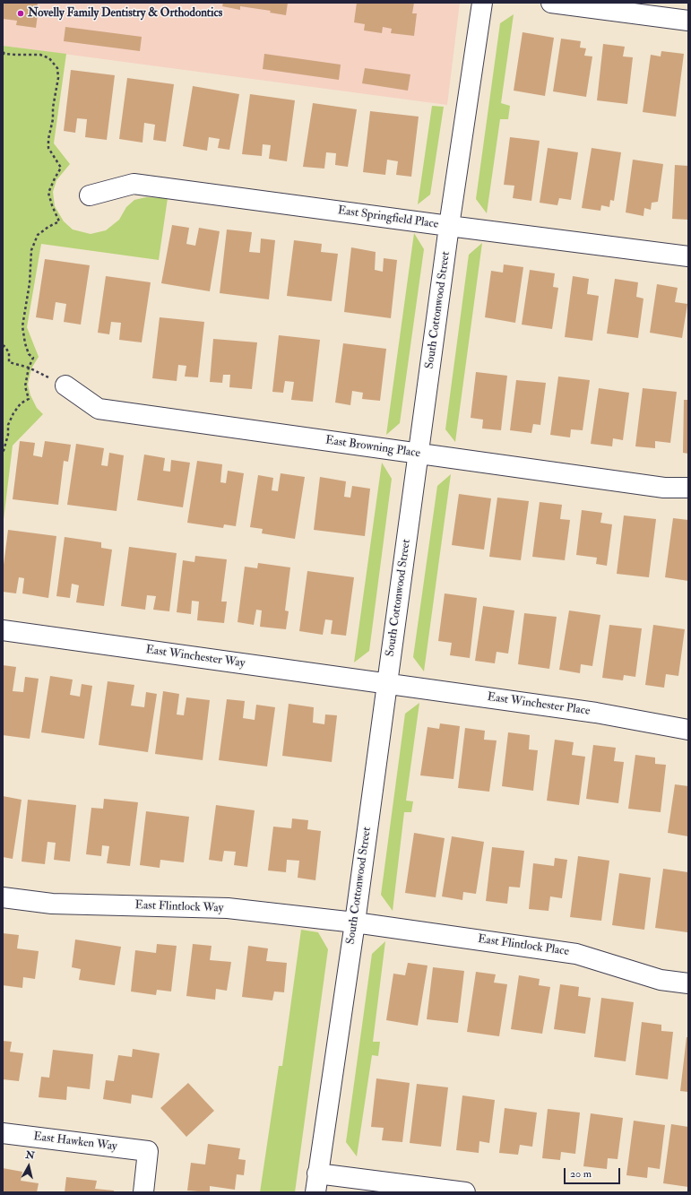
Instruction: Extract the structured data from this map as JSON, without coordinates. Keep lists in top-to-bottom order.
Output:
{
  "streets": {
    "street": [
      "East Springfield Place",
      "South Cottonwood Street",
      "East Browning Place",
      "East Winchester Way",
      "East Winchester Place",
      "East Flintlock Way",
      "East Flintlock Place",
      "East Hawken Way"
    ]
  },
  "crossings": [
    ["East Springfield Place", "South Cottonwood Street"],
    ["South Cottonwood Street", "East Browning Place"],
    ["South Cottonwood Street", "East Winchester Way"],
    ["South Cottonwood Street", "East Winchester Place"],
    ["South Cottonwood Street", "East Flintlock Way"],
    ["South Cottonwood Street", "East Flintlock Place"],
    ["East Winchester Way", "East Winchester Place"],
    ["East Flintlock Way", "East Flintlock Place"]
  ],
  "places": ["Novelly Family Dentistry & Orthodontics"],
  "scale_bar": "20 m",
  "north": "top"
}
